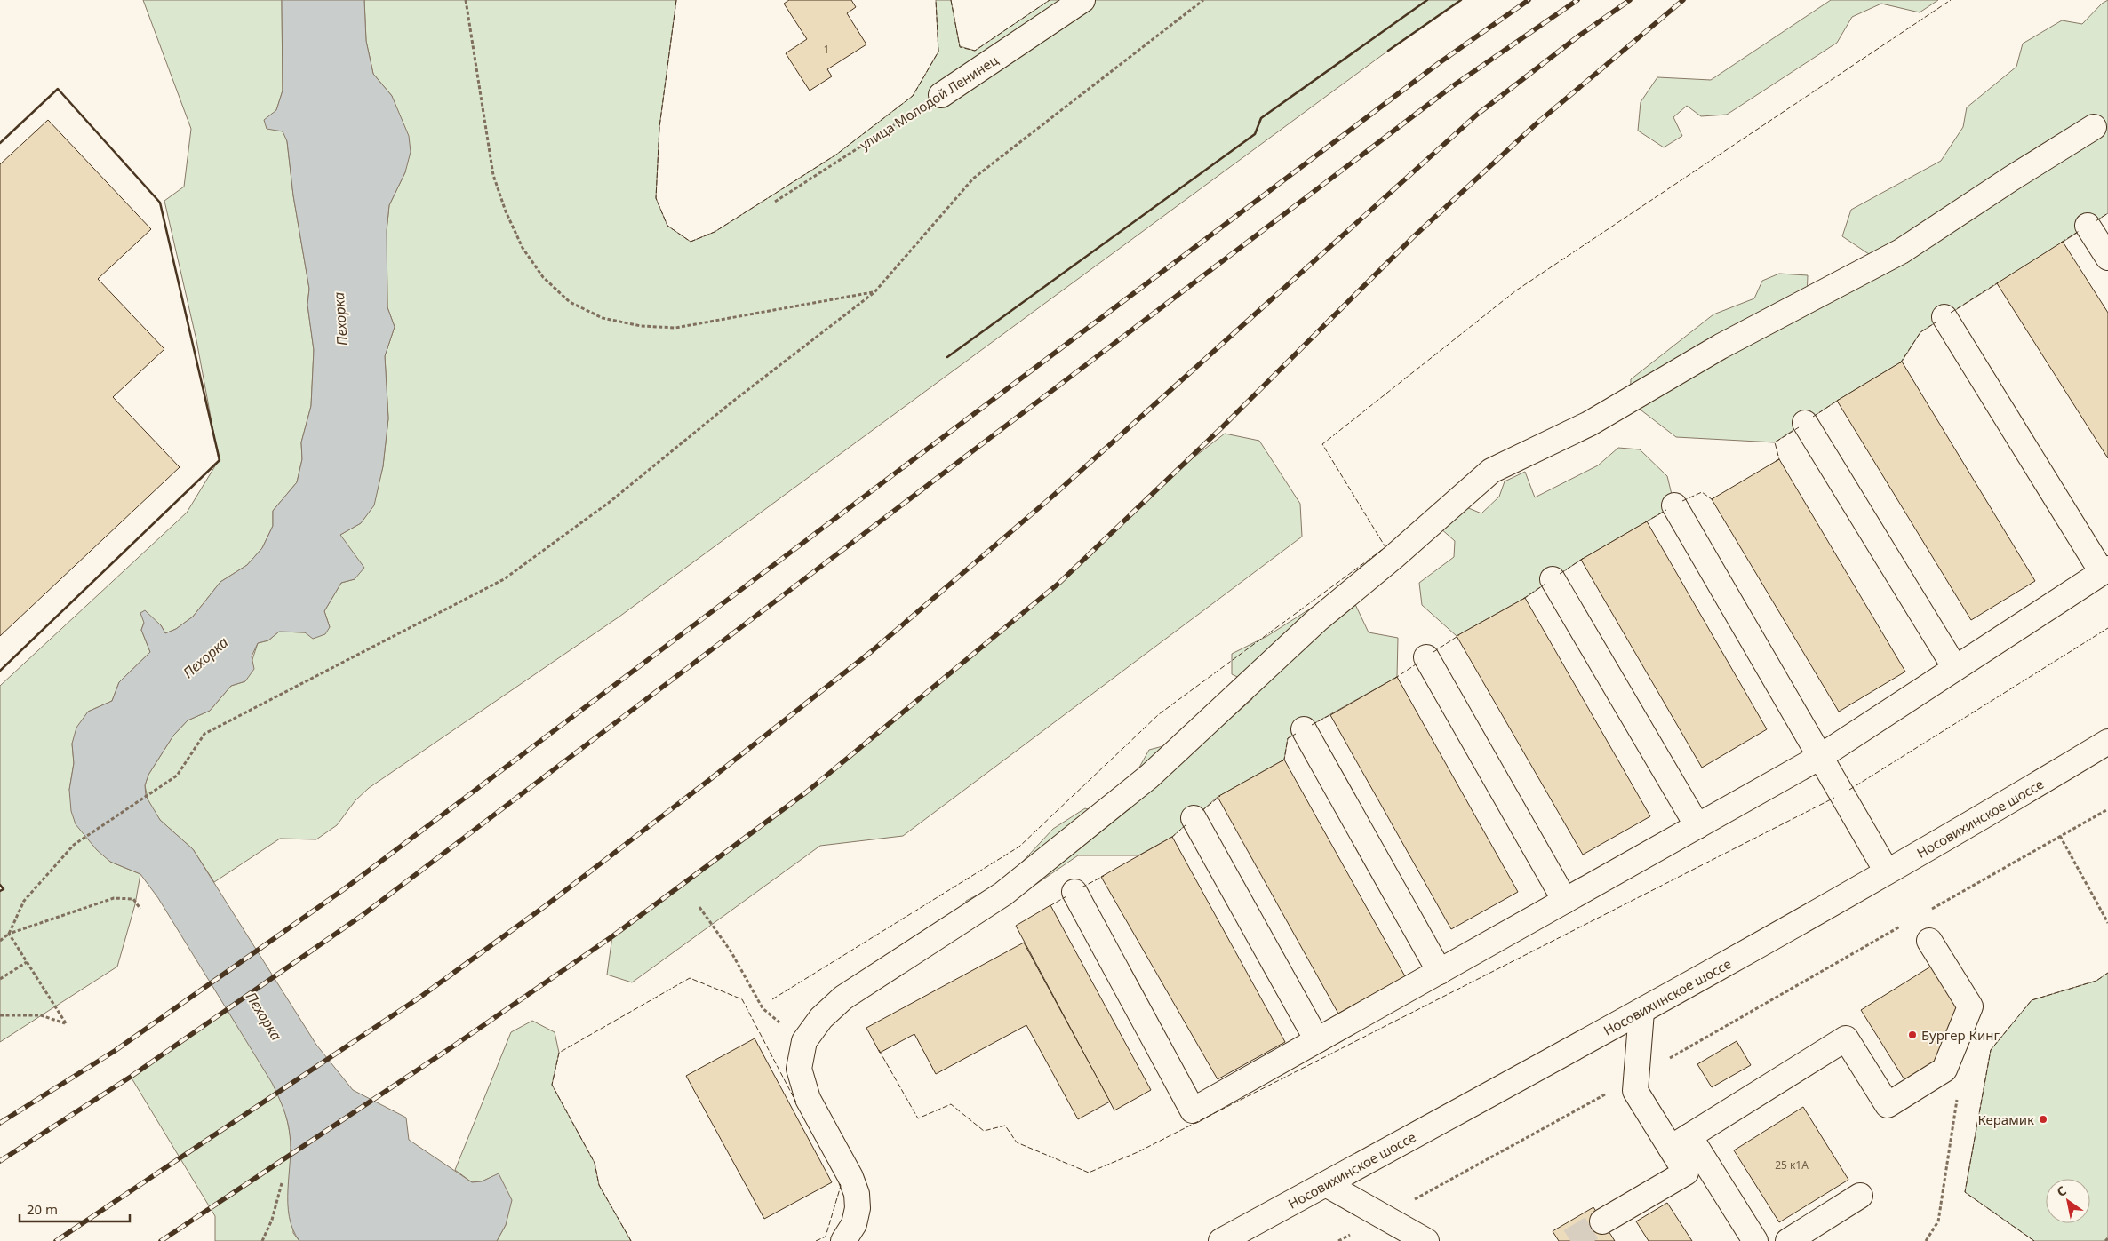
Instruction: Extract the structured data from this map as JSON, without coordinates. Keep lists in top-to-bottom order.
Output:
{
  "streets": {
    "main road": ["улица Молодой Ленинец", "Носовихинское шоссе"]
  },
  "water": ["Пехорка"],
  "places": ["Бургер Кинг", "Керамик"],
  "house_numbers": ["1", "25 к1А"],
  "scale_bar": "20 m",
  "north": "top left"
}
